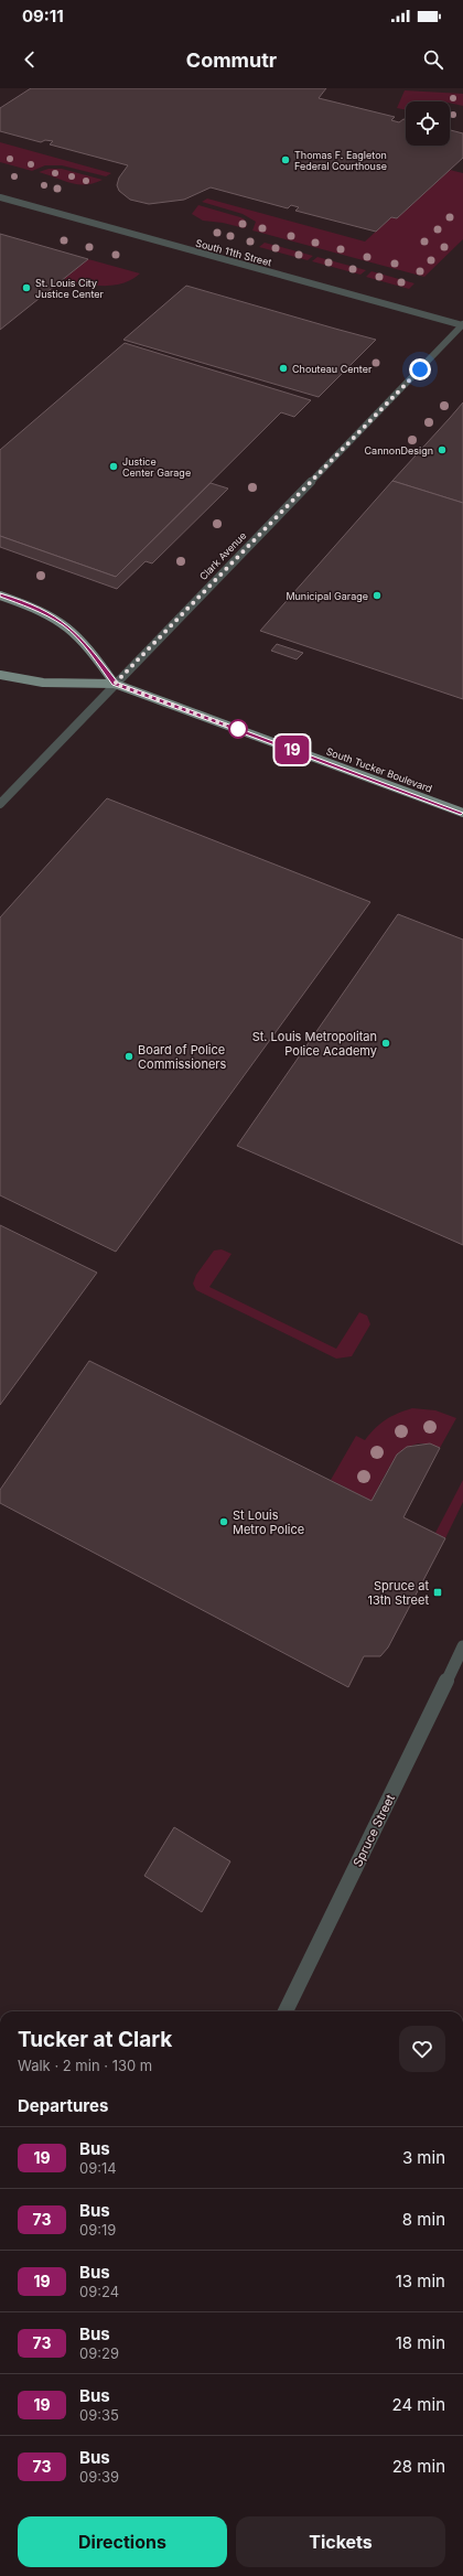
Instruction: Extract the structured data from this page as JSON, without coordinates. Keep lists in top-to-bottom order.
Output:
{
  "streets": {
    "main road": ["South Tucker Boulevard"],
    "street": ["South 11th Street", "Clark Avenue", "Spruce Street"]
  },
  "crossings": [
    ["South 11th Street", "Clark Avenue"],
    ["Clark Avenue", "South Tucker Boulevard"]
  ],
  "places": {
    "other": [
      "Thomas F. Eagleton Federal Courthouse",
      "St. Louis City Justice Center",
      "Chouteau Center",
      "CannonDesign",
      "Justice Center Garage",
      "Municipal Garage",
      "St. Louis Metropolitan Police Academy",
      "Board of Police Commissioners",
      "St Louis Metro Police"
    ],
    "transit": ["Spruce at 13th Street"]
  },
  "lines": ["bus line 19"],
  "page": {
    "status": "09:11",
    "header": "Commutr",
    "on_map": "19",
    "heading": [
      ["Tucker at Clark", "Walk · 2 min · 130 m"],
      "Departures"
    ],
    "list": [
      {
        "mark": "19",
        "name": "Bus",
        "note": "09:14",
        "value": "3 min"
      },
      {
        "mark": "73",
        "name": "Bus",
        "note": "09:19",
        "value": "8 min"
      },
      {
        "mark": "19",
        "name": "Bus",
        "note": "09:24",
        "value": "13 min"
      },
      {
        "mark": "73",
        "name": "Bus",
        "note": "09:29",
        "value": "18 min"
      },
      {
        "mark": "19",
        "name": "Bus",
        "note": "09:35",
        "value": "24 min"
      },
      {
        "mark": "73",
        "name": "Bus",
        "note": "09:39",
        "value": "28 min"
      }
    ],
    "buttons": ["Directions", "Tickets"]
  }
}
